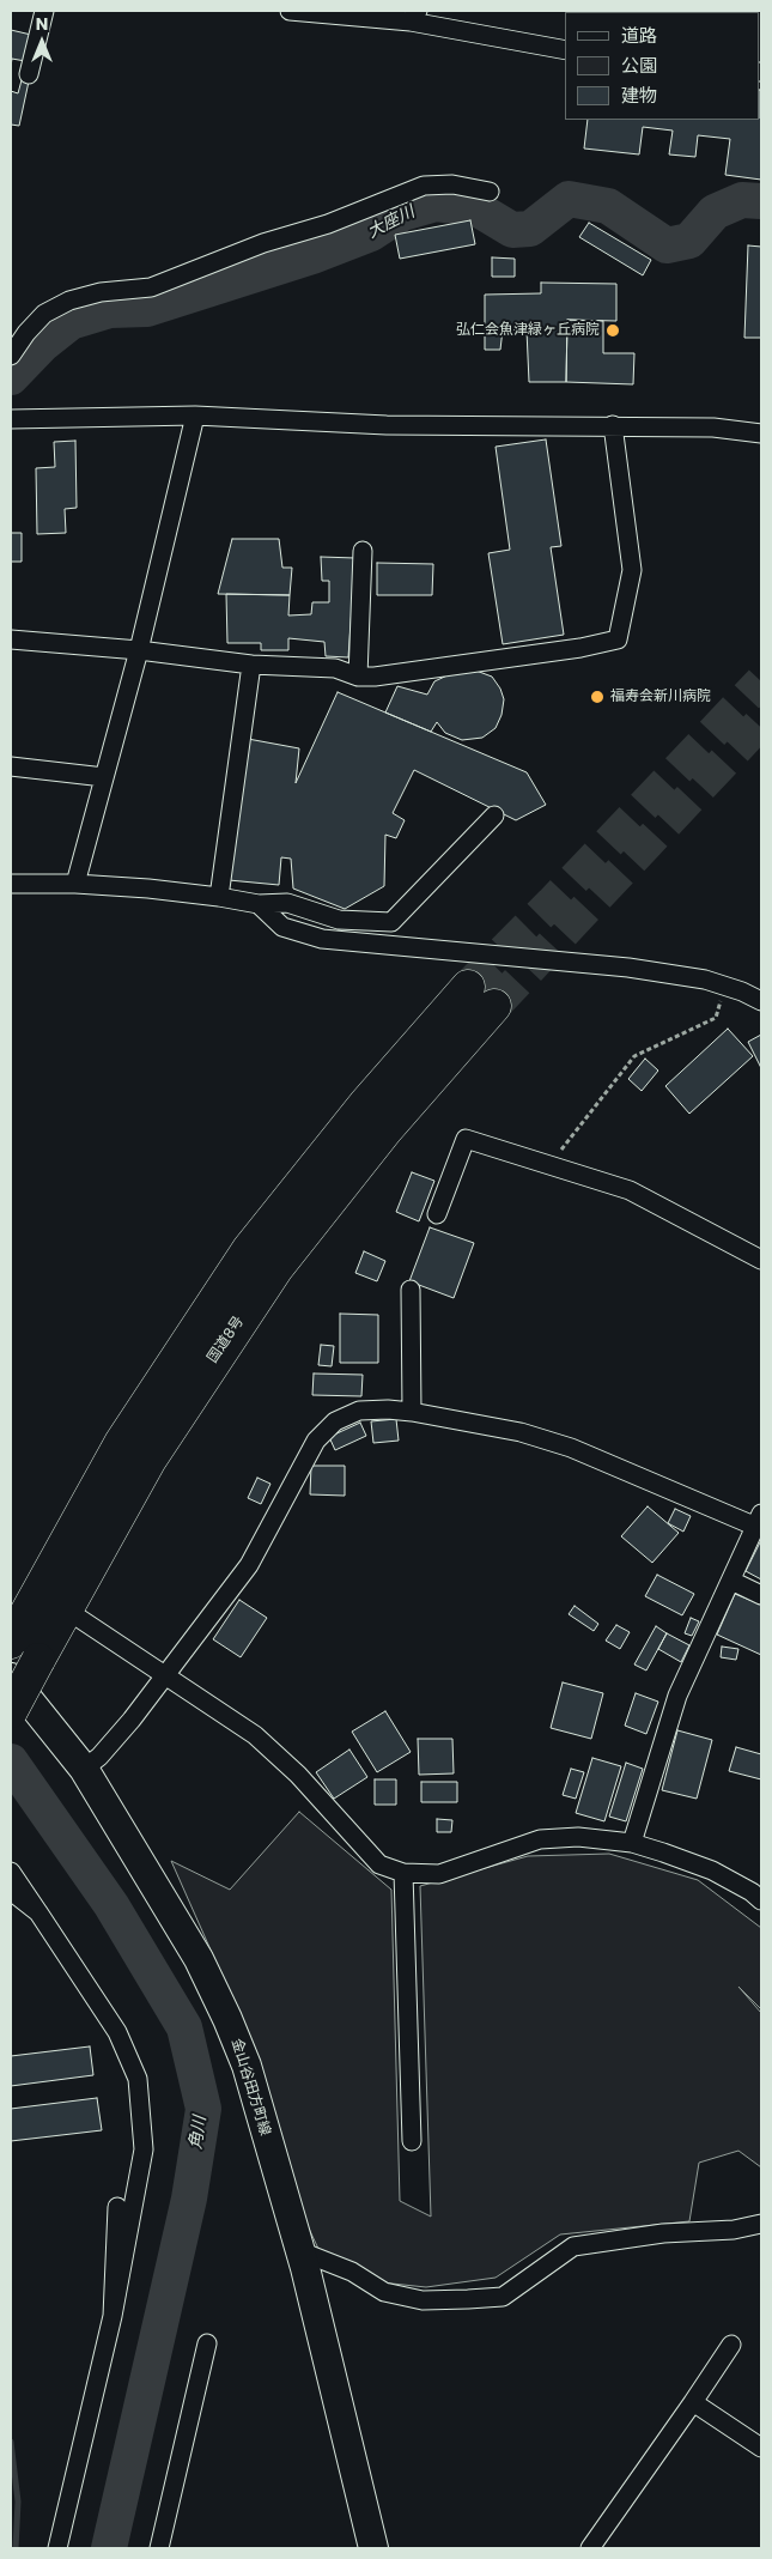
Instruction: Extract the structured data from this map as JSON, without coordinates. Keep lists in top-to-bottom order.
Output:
{
  "streets": {
    "highway": ["国道8号"],
    "main road": ["金山谷田方町線"]
  },
  "water": ["大座川", "角川"],
  "places": ["弘仁会魚津緑ヶ丘病院", "福寿会新川病院"],
  "legend": ["道路", "公園", "建物"],
  "north": "top"
}
